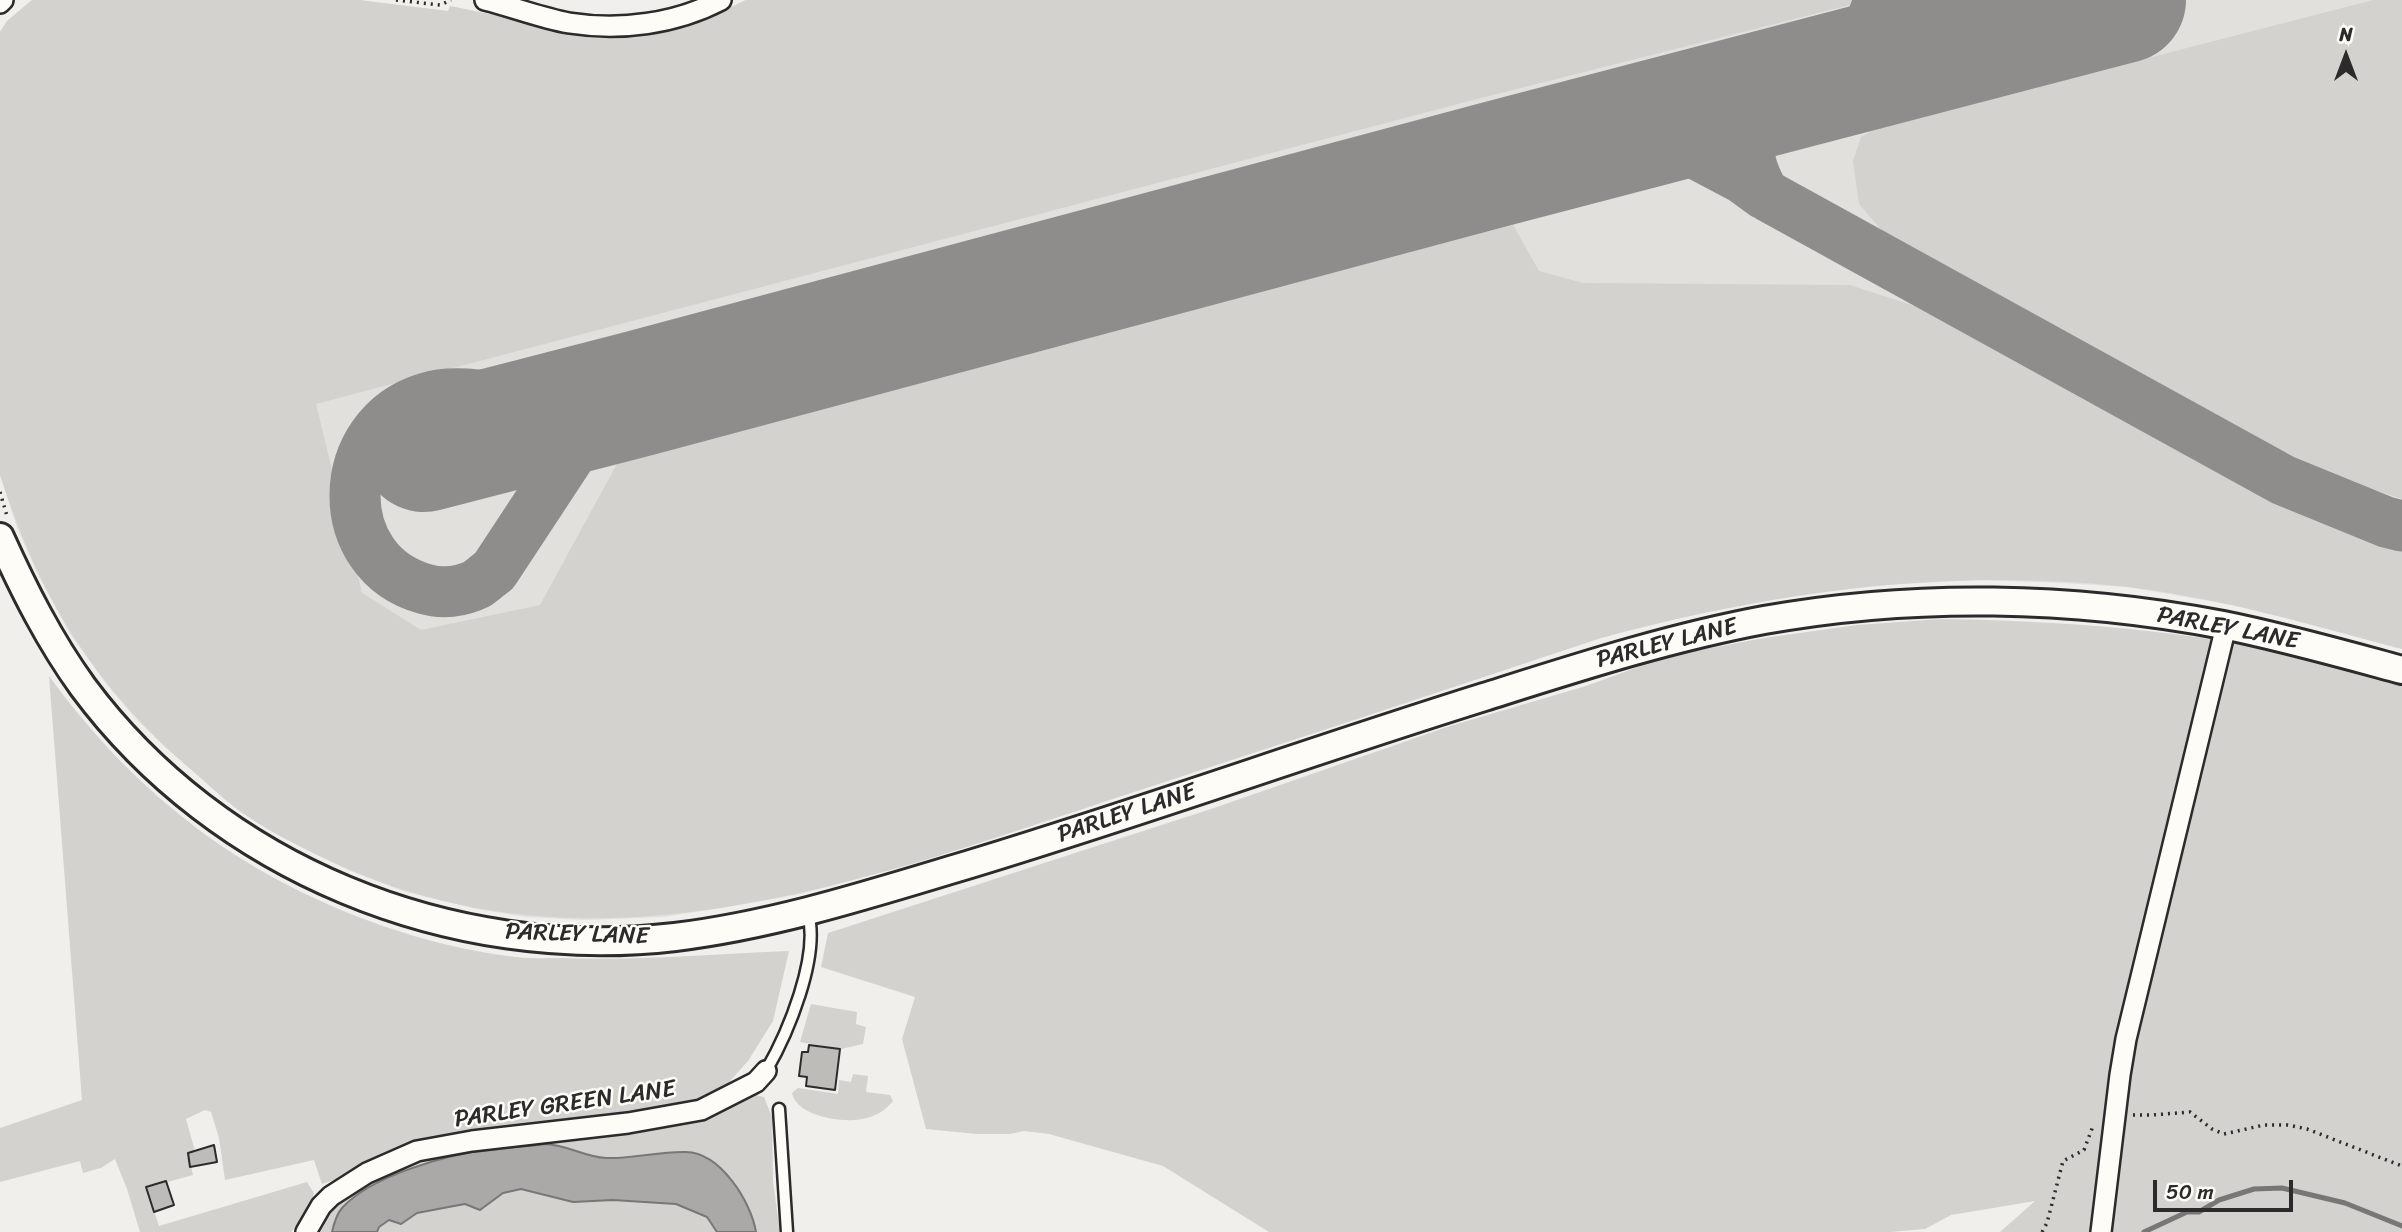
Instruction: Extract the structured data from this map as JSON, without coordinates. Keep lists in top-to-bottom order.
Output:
{
  "streets": {
    "main road": ["PARLEY LANE"],
    "street": ["PARLEY GREEN LANE"]
  },
  "crossings": [
    ["PARLEY LANE", "PARLEY GREEN LANE"]
  ],
  "scale_bar": "50 m",
  "north": "top"
}
